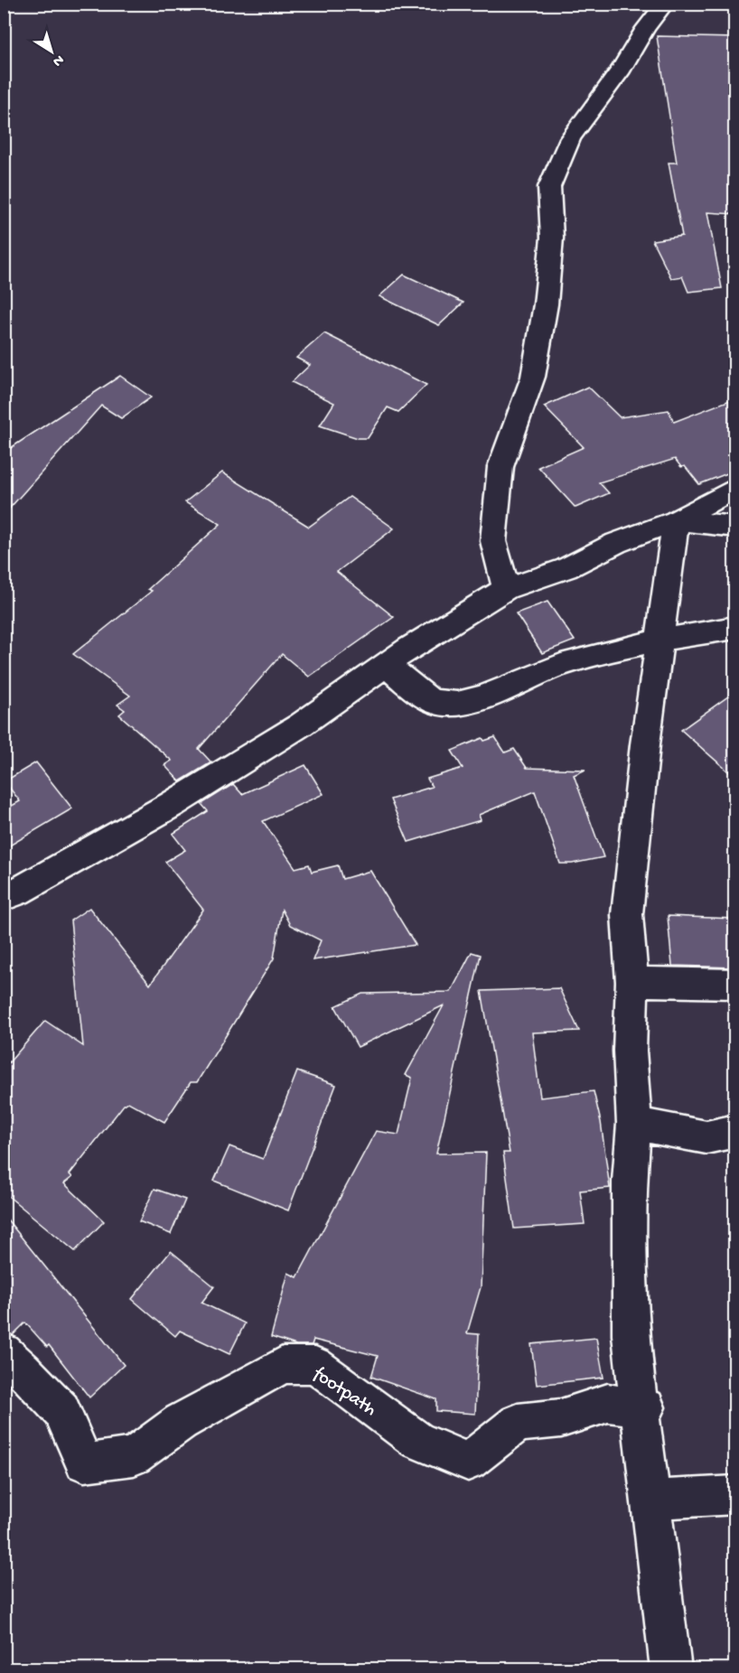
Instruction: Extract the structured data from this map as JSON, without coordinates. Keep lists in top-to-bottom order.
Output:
{
  "streets": {
    "street": ["footpath"]
  },
  "north": "bottom right"
}
